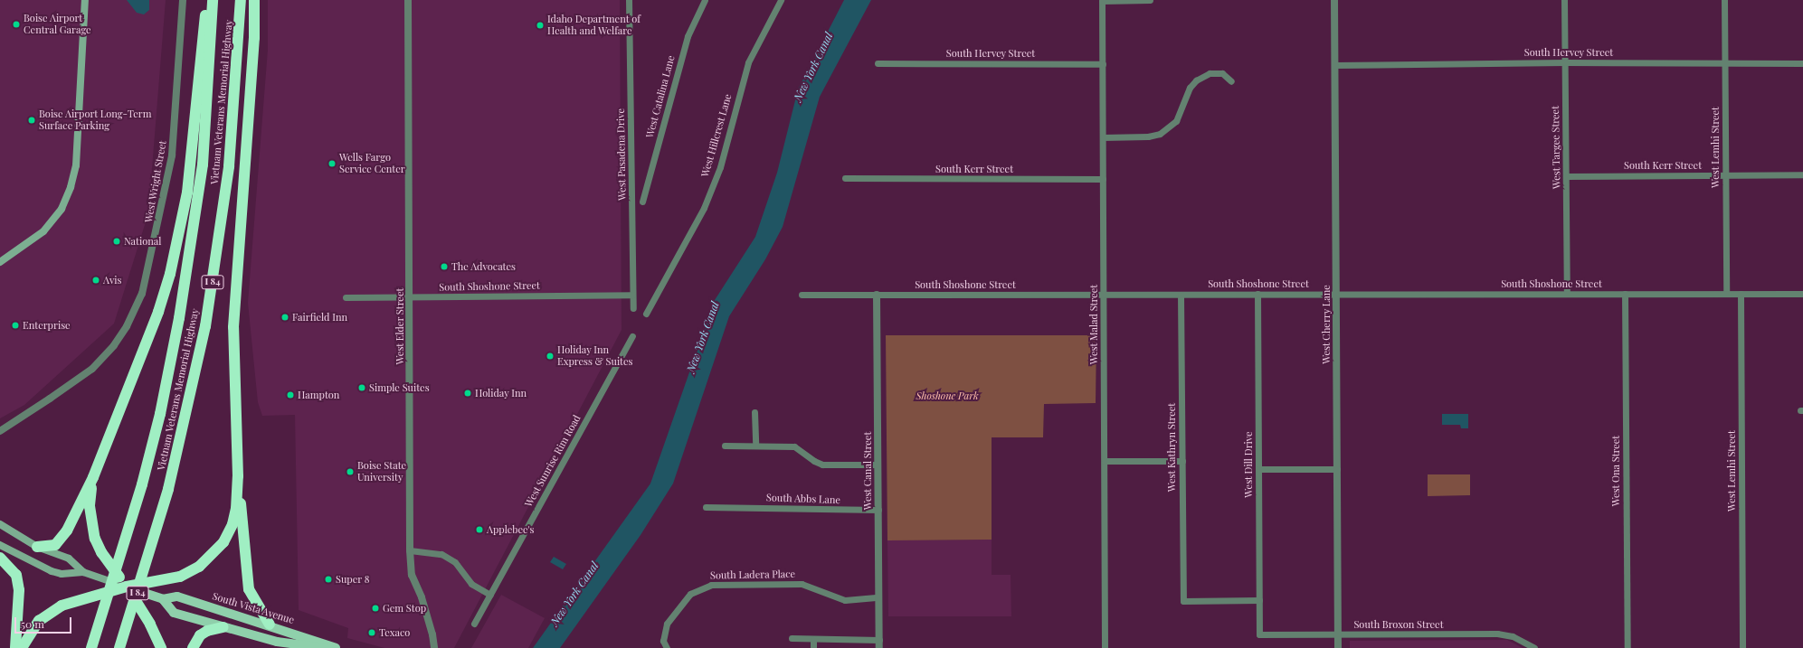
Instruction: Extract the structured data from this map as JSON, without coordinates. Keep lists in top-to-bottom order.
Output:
{
  "streets": {
    "highway": ["Vietnam Veterans Memorial Highway", "I 84"],
    "main road": ["South Vista Avenue"],
    "street": [
      "South Hervey Street",
      "West Catalina Lane",
      "West Hillcrest Lane",
      "West Targee Street",
      "West Lemhi Street",
      "West Pasadena Drive",
      "South Kerr Street",
      "West Wright Street",
      "South Shoshone Street",
      "West Malad Street",
      "West Cherry Lane",
      "West Elder Street",
      "West Kathryn Street",
      "West Sunrise Rim Road",
      "West Dill Drive",
      "West Canal Street",
      "West Ona Street",
      "South Abbs Lane",
      "South Ladera Place",
      "South Broxon Street"
    ]
  },
  "crossings": [
    ["South Hervey Street", "West Targee Street"],
    ["South Hervey Street", "West Lemhi Street"],
    ["South Hervey Street", "West Malad Street"],
    ["South Hervey Street", "West Cherry Lane"],
    ["West Targee Street", "South Kerr Street"],
    ["West Targee Street", "South Shoshone Street"],
    ["West Lemhi Street", "South Kerr Street"],
    ["West Lemhi Street", "South Shoshone Street"],
    ["West Pasadena Drive", "South Shoshone Street"],
    ["South Kerr Street", "West Malad Street"],
    ["South Shoshone Street", "West Malad Street"],
    ["South Shoshone Street", "West Cherry Lane"],
    ["South Shoshone Street", "West Elder Street"],
    ["South Shoshone Street", "West Kathryn Street"],
    ["South Shoshone Street", "West Dill Drive"],
    ["South Shoshone Street", "West Canal Street"],
    ["South Shoshone Street", "West Ona Street"],
    ["West Cherry Lane", "South Broxon Street"],
    ["West Kathryn Street", "West Dill Drive"],
    ["West Dill Drive", "South Broxon Street"],
    ["West Canal Street", "South Abbs Lane"],
    ["West Canal Street", "South Ladera Place"]
  ],
  "water": ["New York Canal"],
  "parks": ["Shoshone Park"],
  "places": [
    "Boise Airport Central Garage",
    "Idaho Department of Health and Welfare",
    "Boise Airport Long-Term Surface Parking",
    "Wells Fargo Service Center",
    "National",
    "The Advocates",
    "Avis",
    "Fairfield Inn",
    "Enterprise",
    "Holiday Inn Express & Suites",
    "Simple Suites",
    "Holiday Inn",
    "Hampton",
    "Boise State University",
    "Applebee's",
    "Super 8",
    "Gem Stop",
    "Texaco"
  ],
  "scale_bar": "50 m"
}
